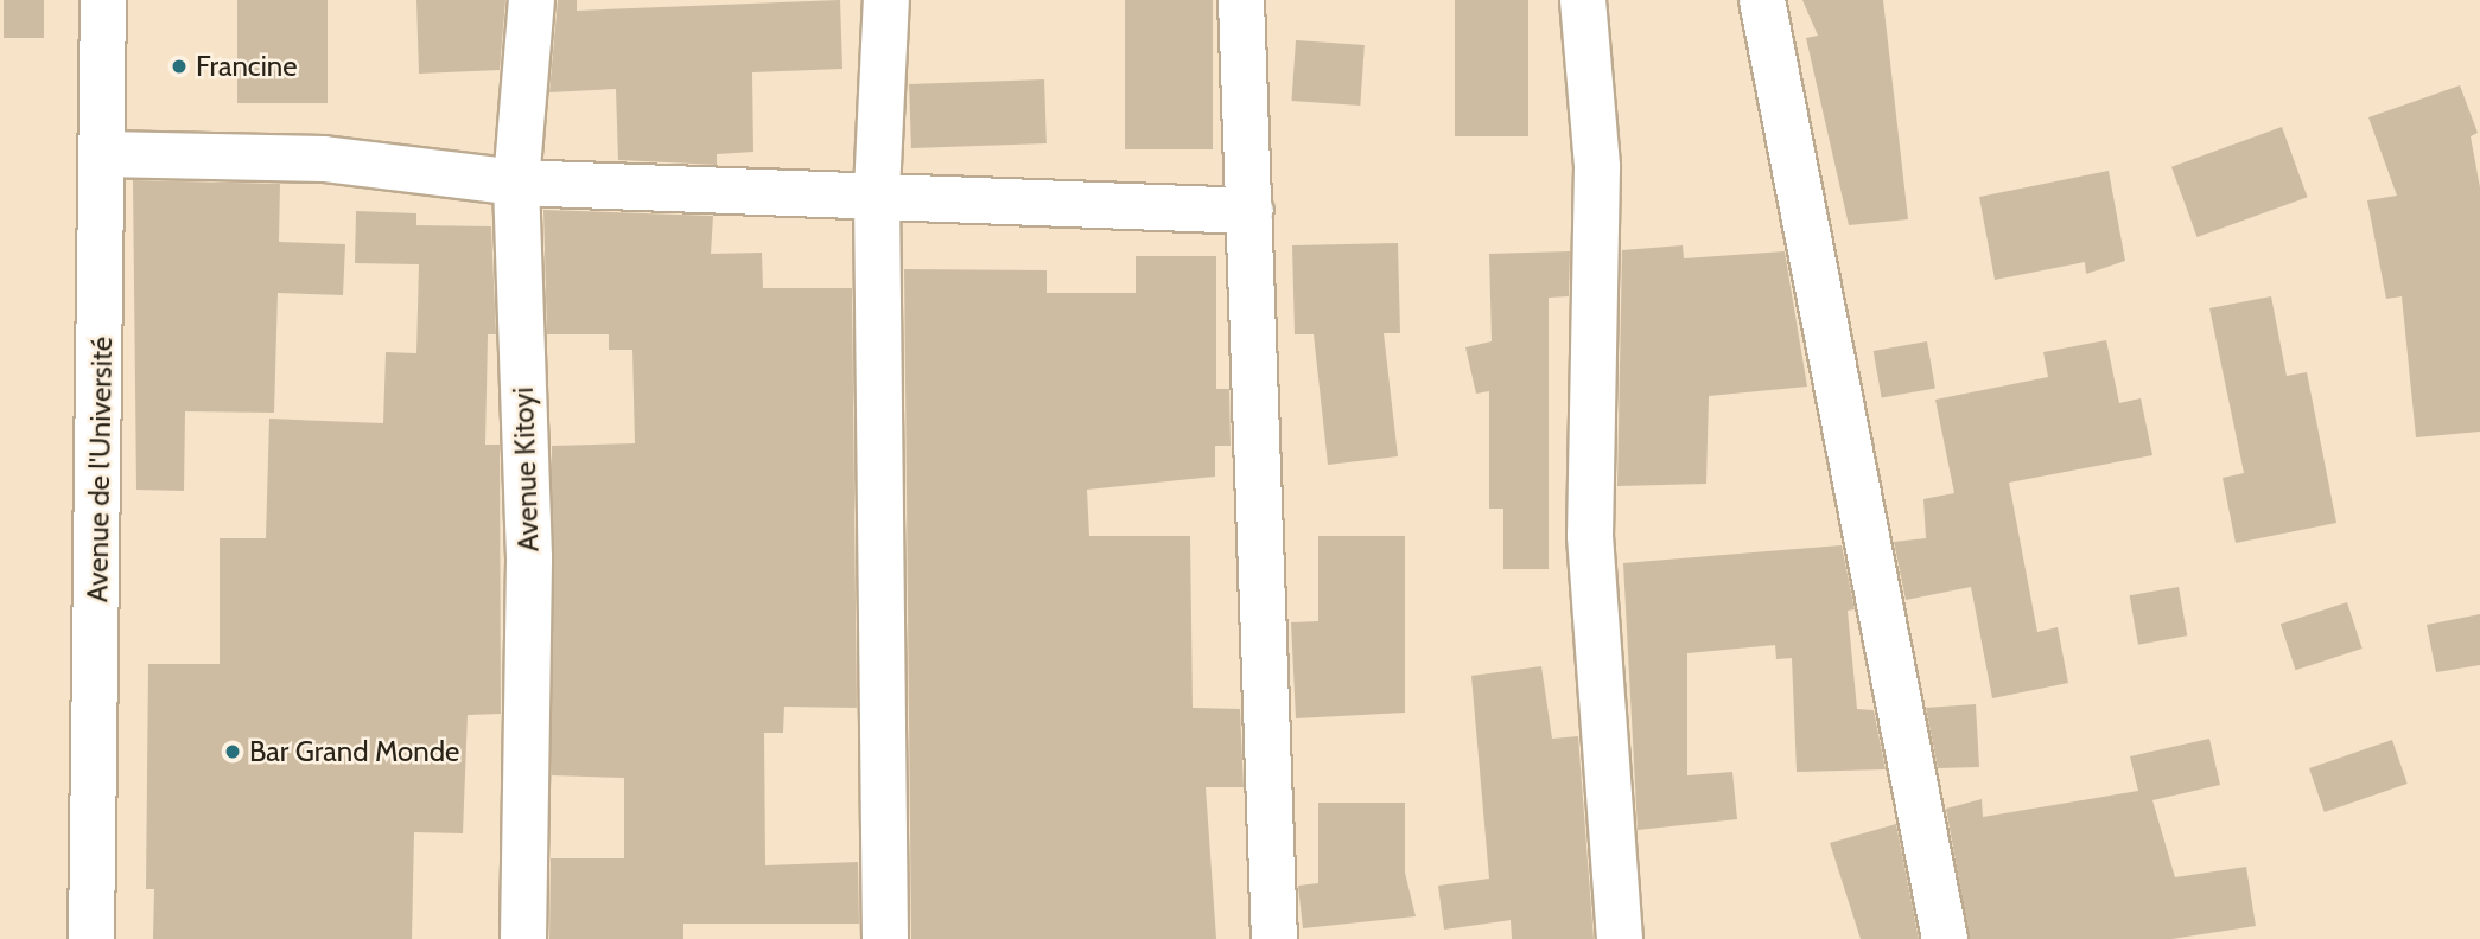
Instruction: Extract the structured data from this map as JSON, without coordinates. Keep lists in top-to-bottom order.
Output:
{
  "streets": {
    "street": ["Avenue de l'Université", "Avenue Kitoyi"]
  },
  "places": ["Francine", "Bar Grand Monde"]
}
